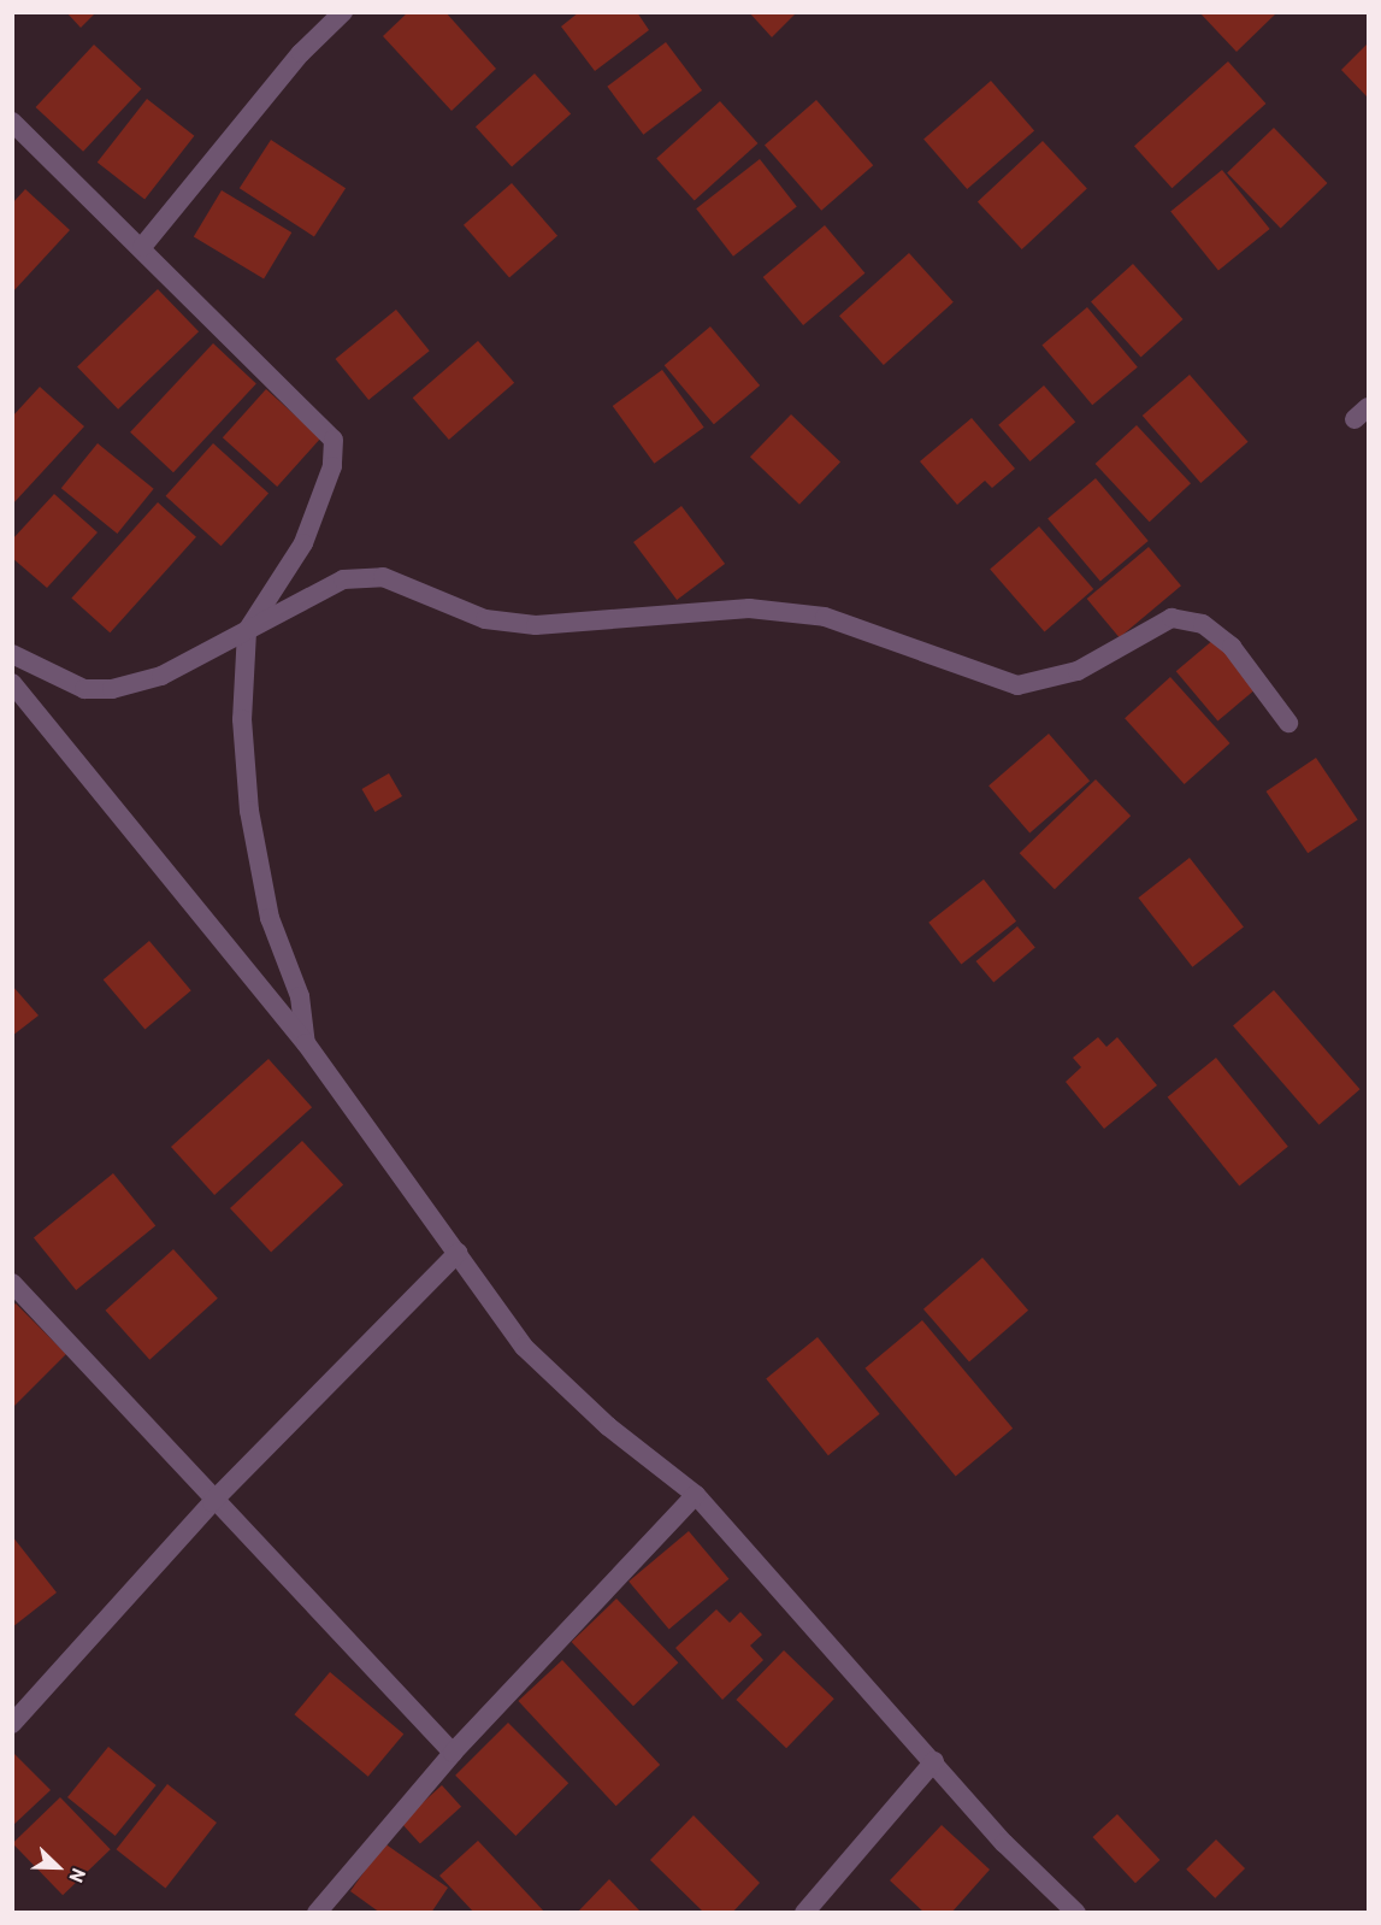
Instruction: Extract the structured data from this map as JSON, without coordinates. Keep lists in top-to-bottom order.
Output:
{
  "north": "bottom right"
}
